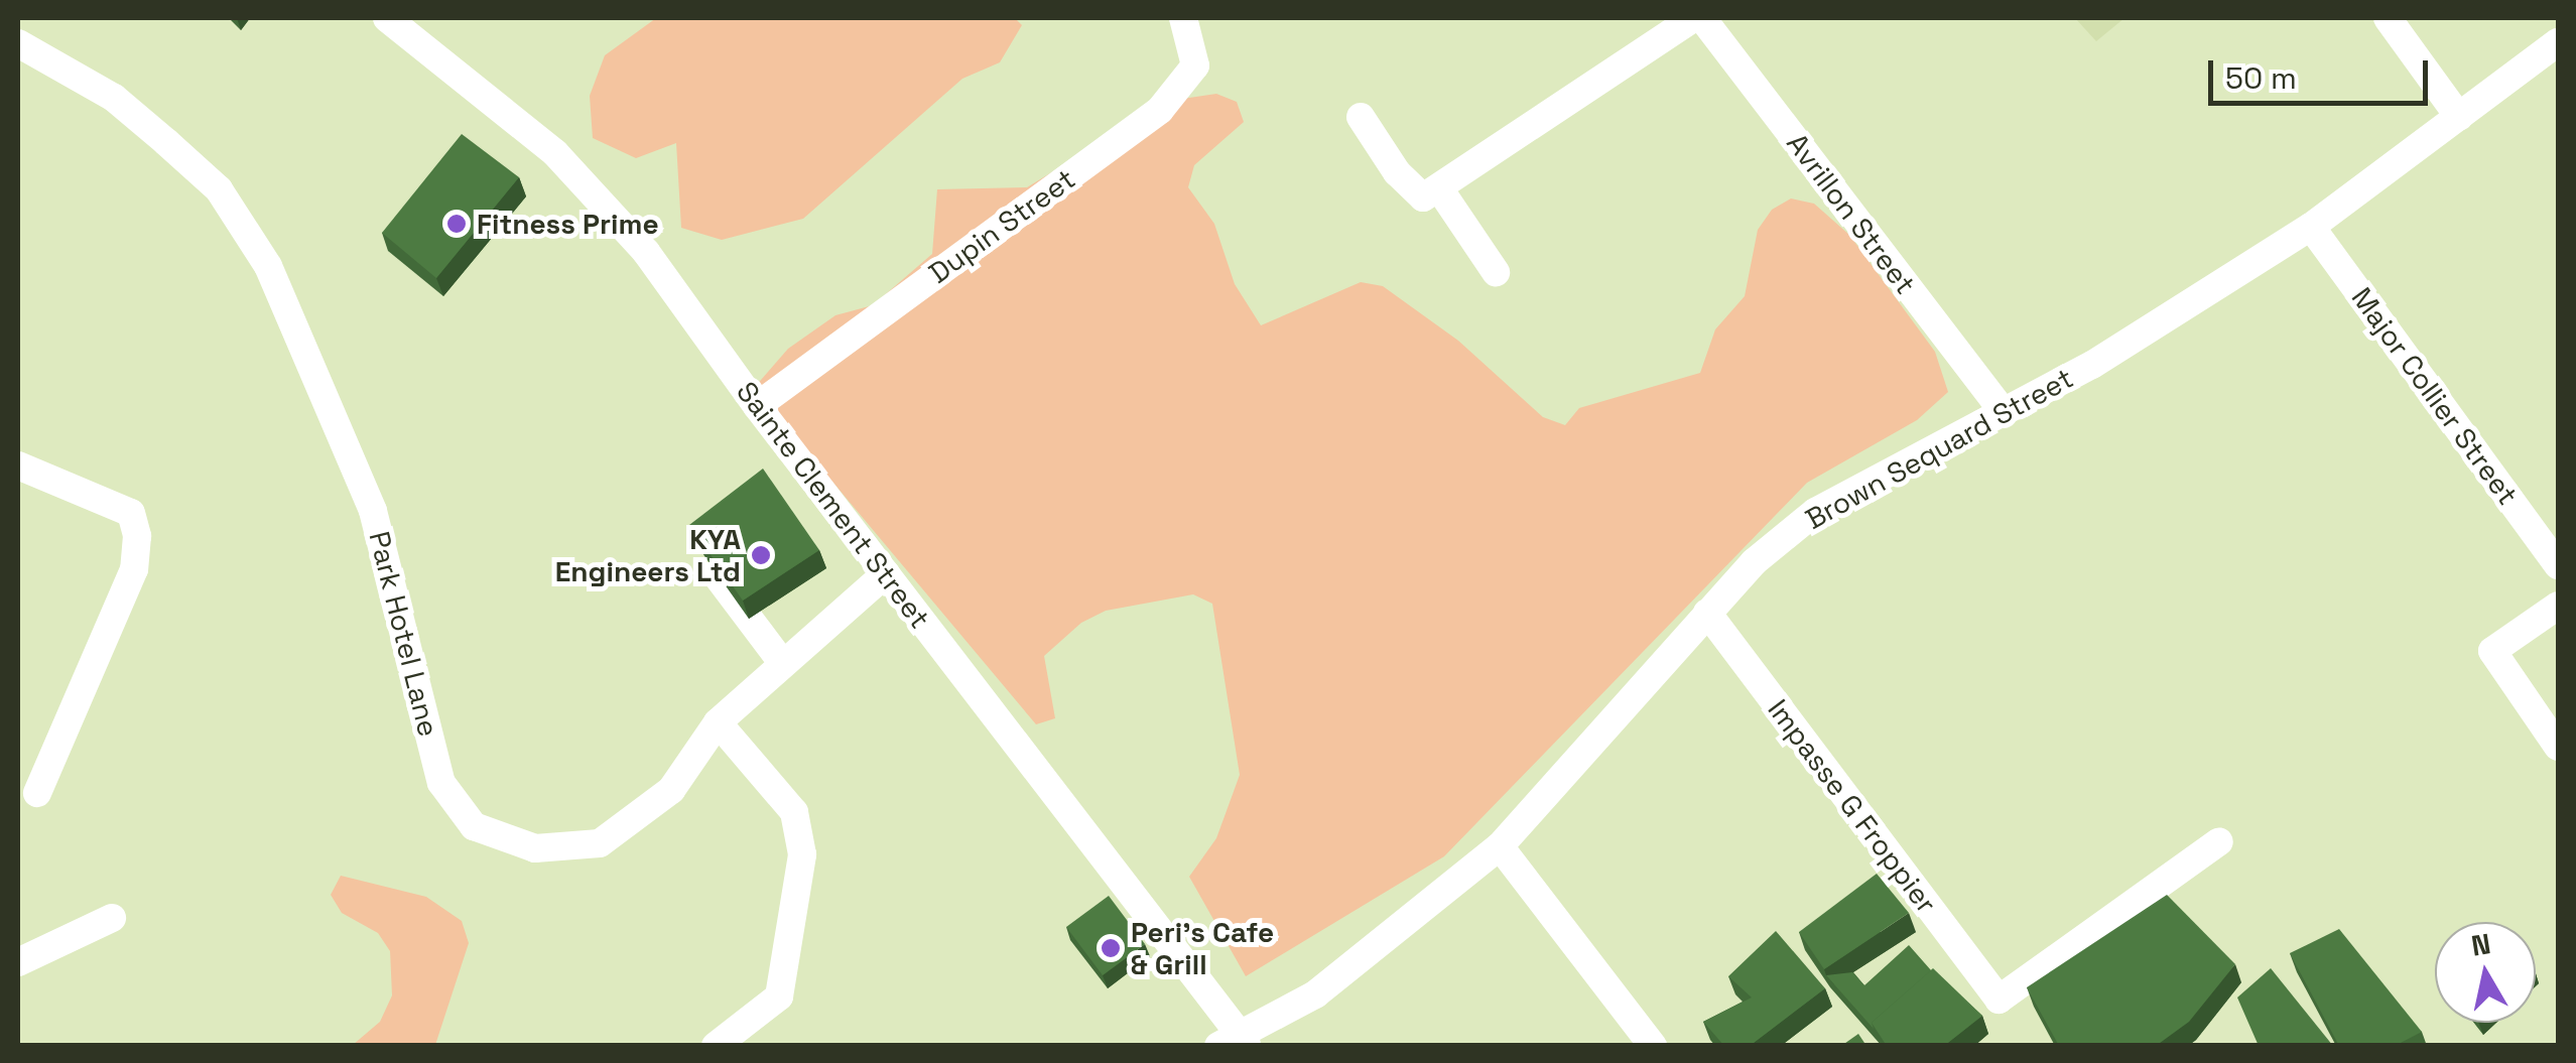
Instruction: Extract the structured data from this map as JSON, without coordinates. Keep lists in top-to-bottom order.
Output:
{
  "streets": {
    "street": [
      "Avrillon Street",
      "Dupin Street",
      "Major Collier Street",
      "Brown Sequard Street",
      "Sainte Clement Street",
      "Park Hotel Lane",
      "Impasse G Froppier"
    ]
  },
  "crossings": [
    ["Avrillon Street", "Brown Sequard Street"],
    ["Dupin Street", "Sainte Clement Street"],
    ["Major Collier Street", "Brown Sequard Street"],
    ["Brown Sequard Street", "Sainte Clement Street"],
    ["Brown Sequard Street", "Impasse G Froppier"],
    ["Sainte Clement Street", "Park Hotel Lane"]
  ],
  "places": ["Fitness Prime", "KYA Engineers Ltd", "Peri's Cafe & Grill"],
  "scale_bar": "50 m",
  "north": "top"
}
